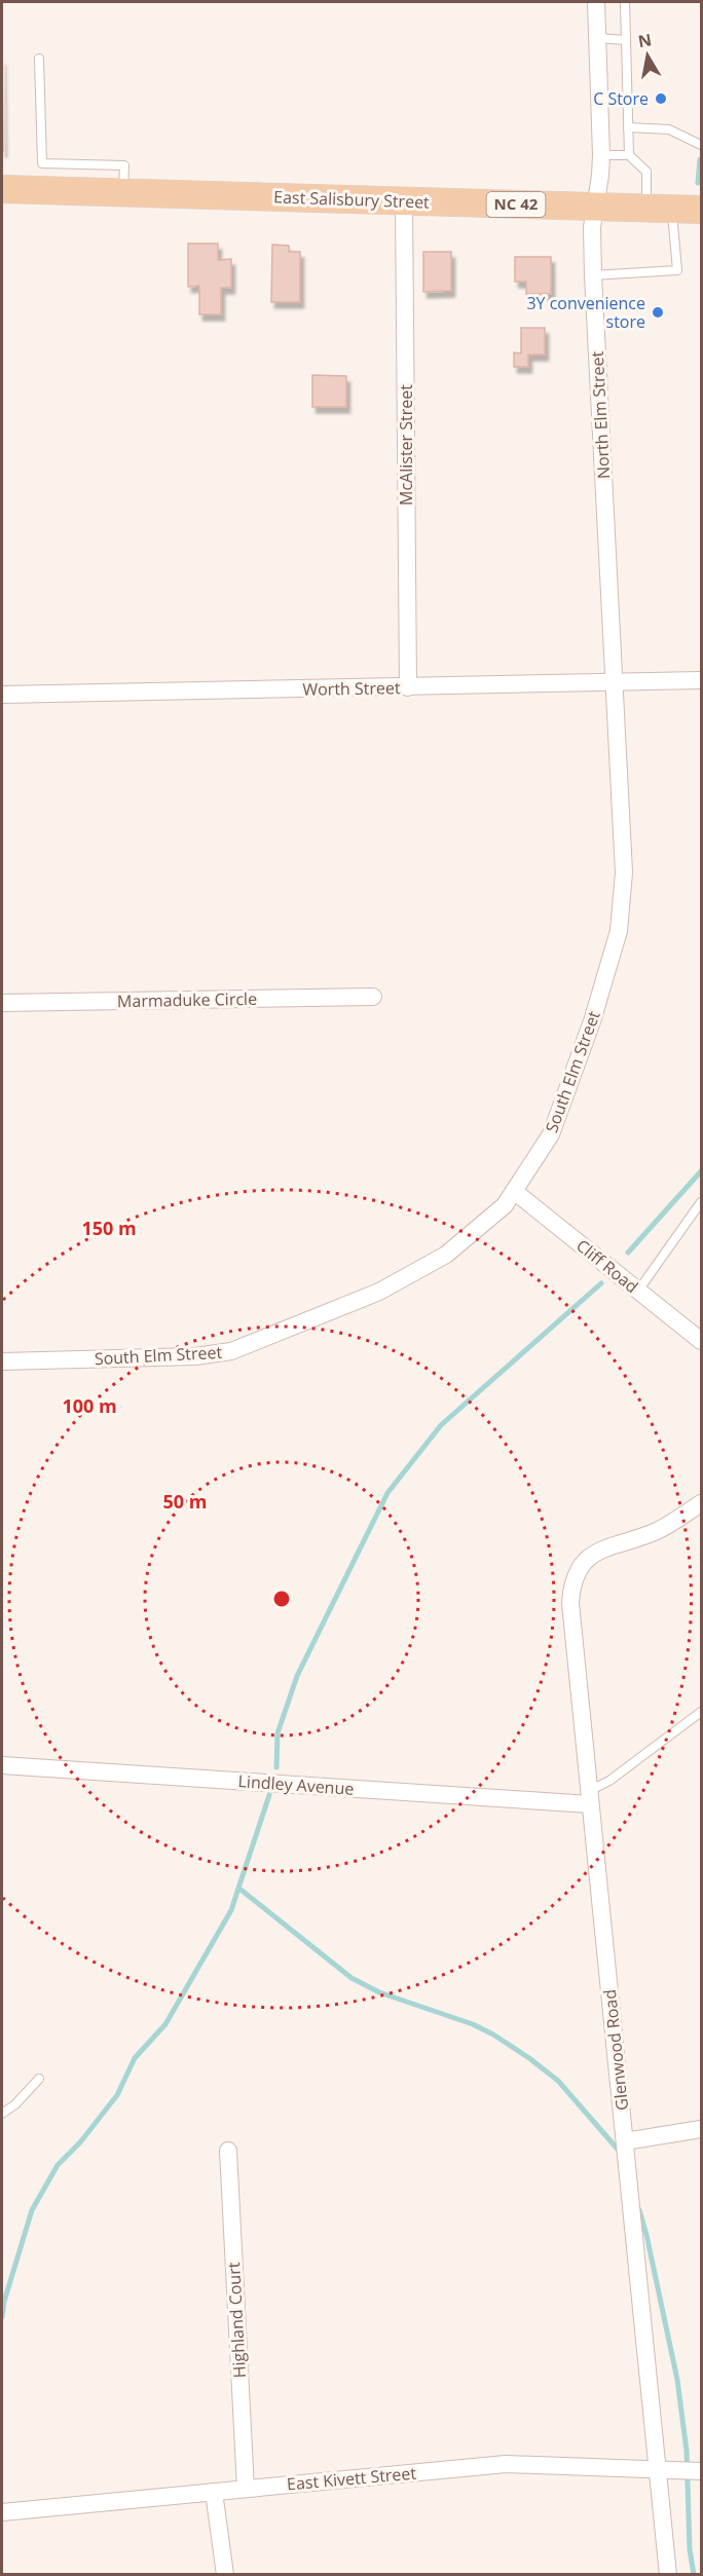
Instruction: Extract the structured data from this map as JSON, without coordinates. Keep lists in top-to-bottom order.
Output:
{
  "streets": {
    "main road": ["East Salisbury Street", "NC 42"],
    "street": [
      "North Elm Street",
      "McAlister Street",
      "Worth Street",
      "Marmaduke Circle",
      "South Elm Street",
      "Cliff Road",
      "Lindley Avenue",
      "Glenwood Road",
      "Highland Court",
      "East Kivett Street"
    ]
  },
  "crossings": [
    ["East Salisbury Street", "North Elm Street"],
    ["East Salisbury Street", "McAlister Street"],
    ["North Elm Street", "Worth Street"],
    ["North Elm Street", "South Elm Street"],
    ["McAlister Street", "Worth Street"],
    ["Worth Street", "South Elm Street"],
    ["South Elm Street", "Cliff Road"],
    ["Lindley Avenue", "Glenwood Road"],
    ["Glenwood Road", "East Kivett Street"],
    ["Highland Court", "East Kivett Street"]
  ],
  "places": ["C Store", "3Y convenience store"],
  "north": "top",
  "rings": ["150 m", "100 m", "50 m"]
}
